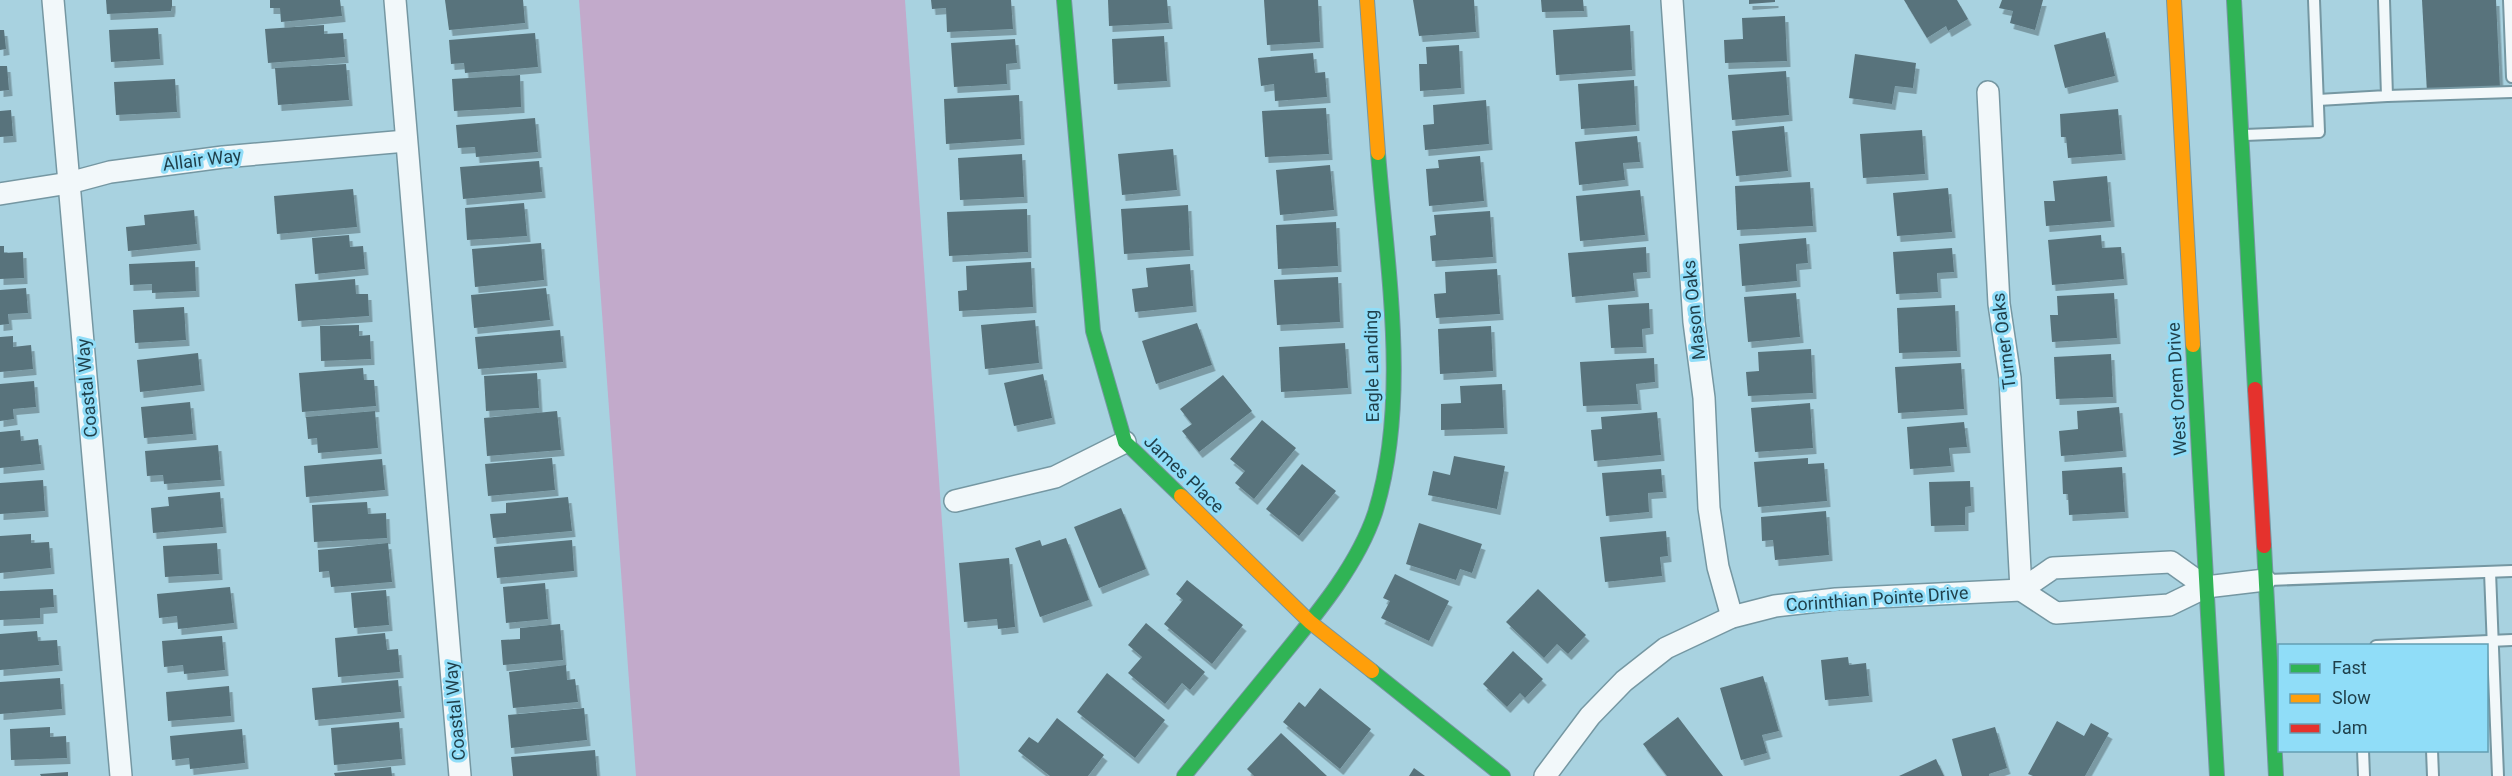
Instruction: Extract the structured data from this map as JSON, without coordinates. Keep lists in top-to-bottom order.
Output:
{
  "streets": {
    "street": [
      "Allair Way",
      "Mason Oaks",
      "Turner Oaks",
      "Eagle Landing",
      "Coastal Way",
      "West Orem Drive",
      "James Place",
      "Corinthian Pointe Drive"
    ]
  },
  "crossings": [
    ["Allair Way", "Coastal Way"],
    ["Mason Oaks", "Corinthian Pointe Drive"],
    ["Turner Oaks", "Corinthian Pointe Drive"],
    ["Eagle Landing", "James Place"]
  ],
  "legend": ["Fast", "Slow", "Jam"]
}
